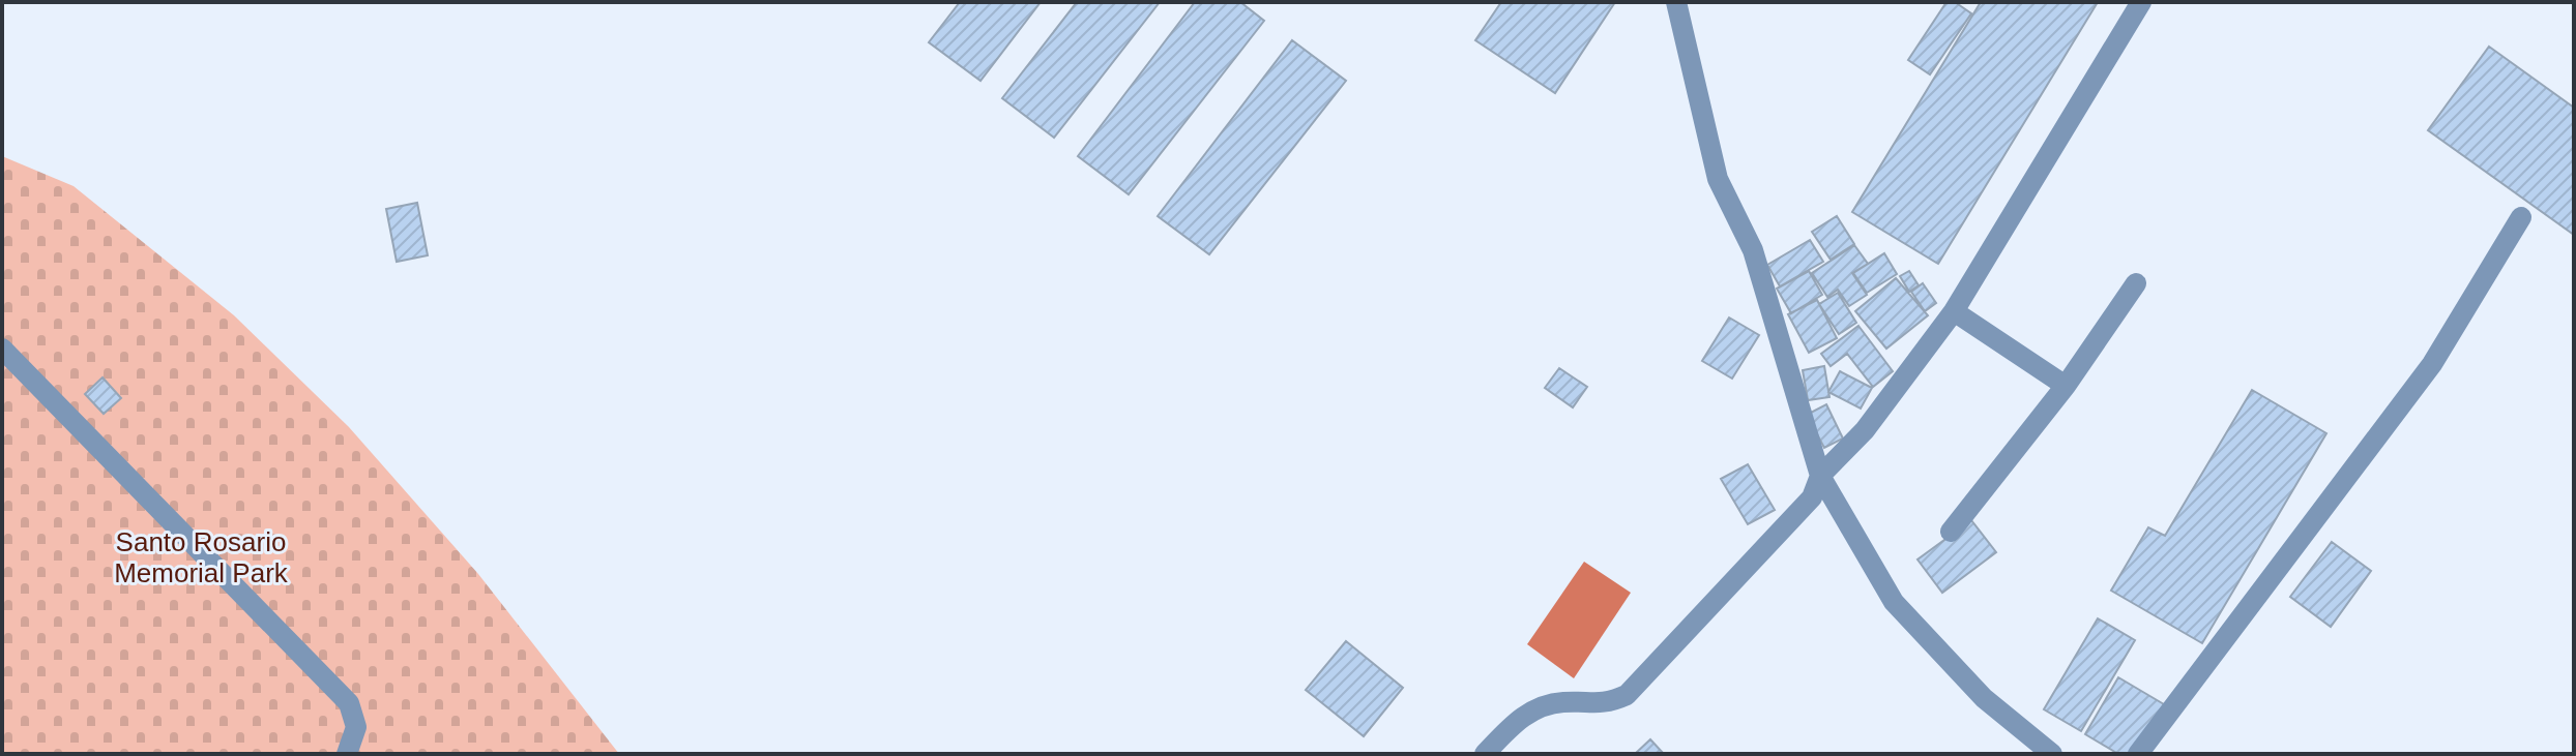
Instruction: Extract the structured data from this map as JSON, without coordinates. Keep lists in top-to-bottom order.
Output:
{
  "parks": ["Santo Rosario Memorial Park"]
}
